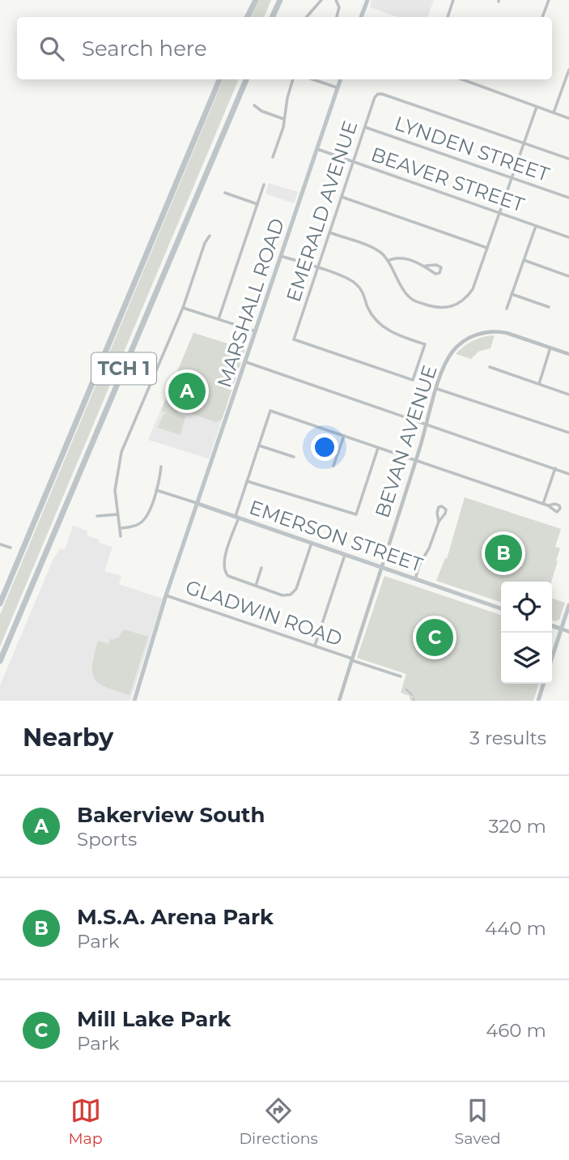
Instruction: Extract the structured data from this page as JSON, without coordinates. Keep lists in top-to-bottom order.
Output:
{
  "streets": {
    "highway": ["TCH 1"],
    "main road": ["MARSHALL ROAD", "EMERSON STREET"],
    "street": [
      "LYNDEN STREET",
      "BEAVER STREET",
      "EMERALD AVENUE",
      "BEVAN AVENUE",
      "GLADWIN ROAD"
    ]
  },
  "crossings": [
    ["LYNDEN STREET", "EMERALD AVENUE"],
    ["BEAVER STREET", "EMERALD AVENUE"],
    ["BEAVER STREET", "MARSHALL ROAD"],
    ["MARSHALL ROAD", "EMERSON STREET"],
    ["MARSHALL ROAD", "GLADWIN ROAD"],
    ["BEVAN AVENUE", "EMERSON STREET"],
    ["BEVAN AVENUE", "GLADWIN ROAD"]
  ],
  "page": {
    "search": "Search here",
    "pins": ["A", "B", "C"],
    "heading": ["Nearby", "3 results"],
    "list": [
      {
        "mark": "A",
        "name": "Bakerview South",
        "note": "Sports",
        "value": "320 m"
      },
      {
        "mark": "B",
        "name": "M.S.A. Arena Park",
        "note": "Park",
        "value": "440 m"
      },
      {
        "mark": "C",
        "name": "Mill Lake Park",
        "note": "Park",
        "value": "460 m"
      }
    ],
    "nav": ["Map", "Directions", "Saved"]
  }
}
